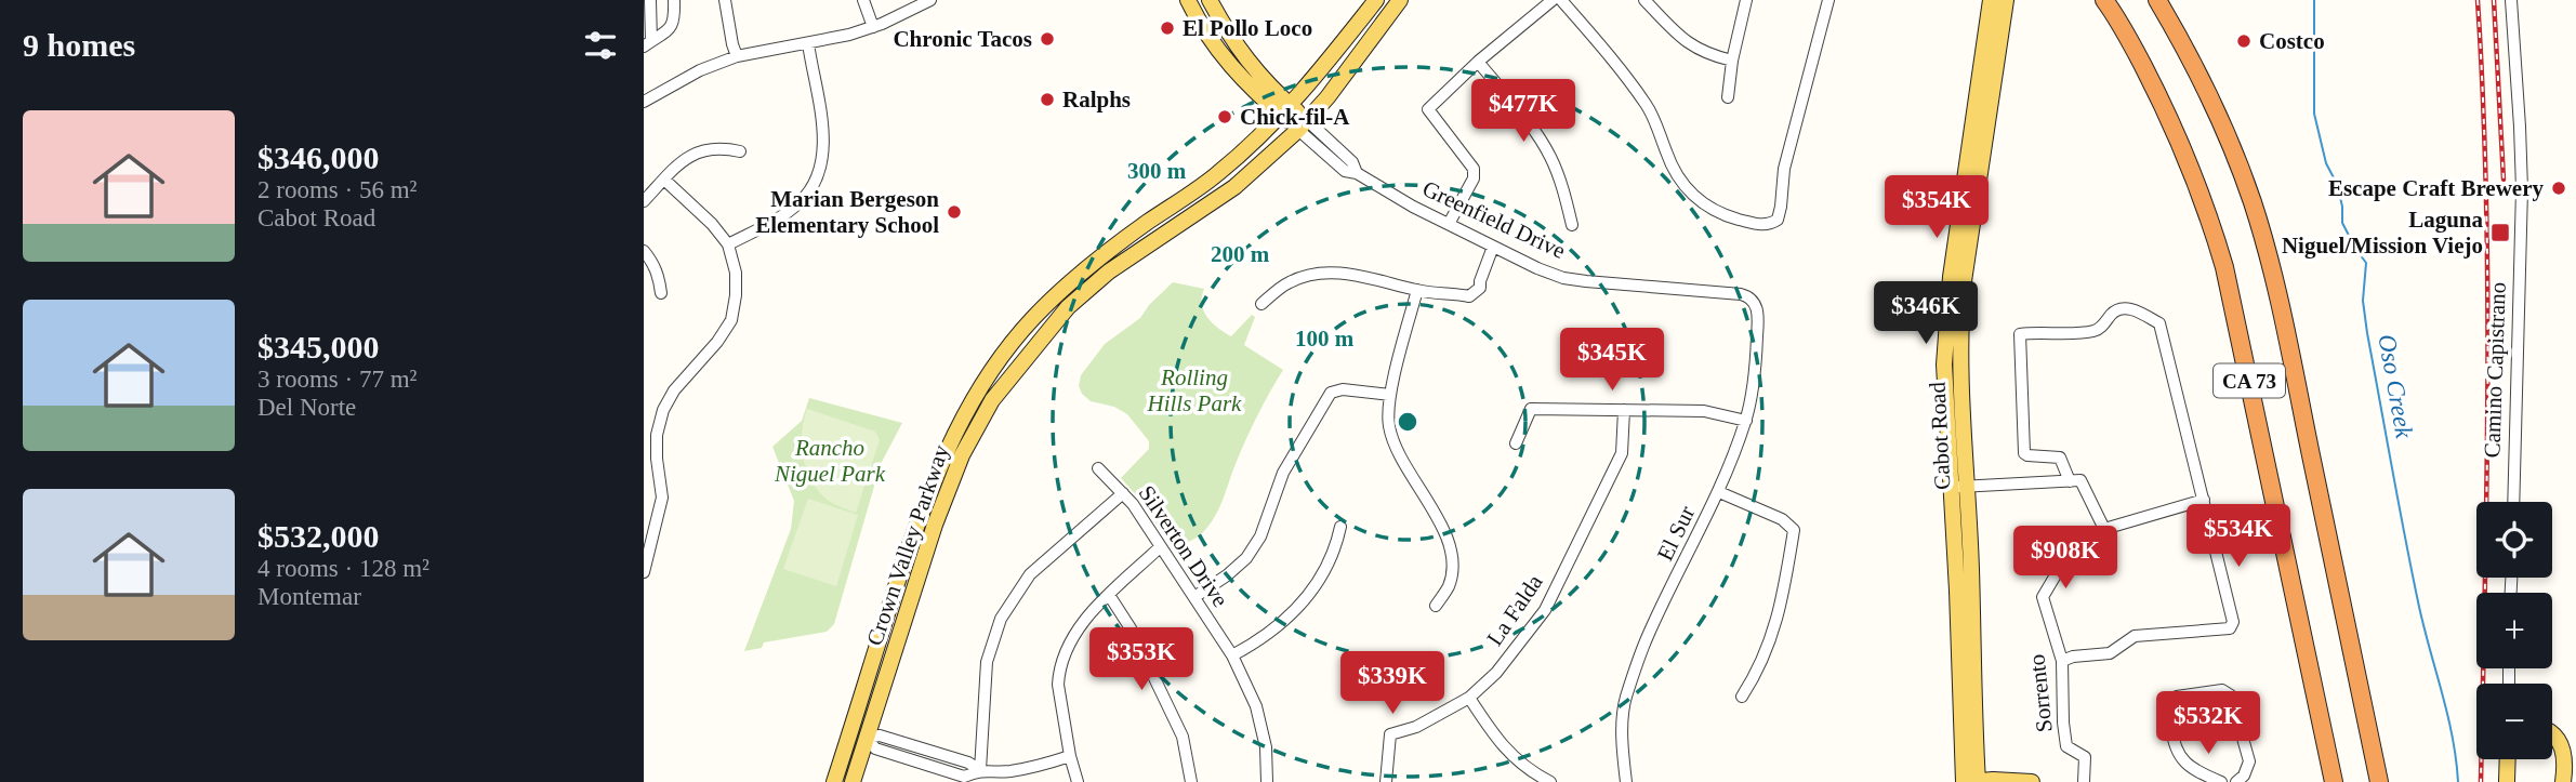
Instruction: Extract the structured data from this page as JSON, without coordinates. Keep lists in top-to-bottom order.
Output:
{
  "streets": {
    "highway": ["CA 73"],
    "main road": ["Greenfield Drive", "Cabot Road", "Crown Valley Parkway"],
    "street": [
      "Camino Capistrano",
      "El Sur",
      "Silverton Drive",
      "La Falda",
      "Sorrento"
    ]
  },
  "crossings": [
    ["Greenfield Drive", "El Sur"],
    ["Greenfield Drive", "Crown Valley Parkway"]
  ],
  "water": ["Oso Creek"],
  "parks": ["Rolling Hills Park", "Rancho Niguel Park"],
  "places": {
    "other": [
      "El Pollo Loco",
      "Chronic Tacos",
      "Costco",
      "Ralphs",
      "Chick-fil-A",
      "Escape Craft Brewery",
      "Marian Bergeson Elementary School"
    ],
    "transit": ["Laguna Niguel/Mission Viejo"]
  },
  "page": {
    "heading": "9 homes",
    "price": [
      "$477K",
      "$354K",
      "$346K",
      "$345K",
      "$534K",
      "$908K",
      "$353K",
      "$339K",
      "$532K"
    ],
    "list": [
      {
        "name": "$346,000",
        "note": "2 rooms · 56 m² · Cabot Road"
      },
      {
        "name": "$345,000",
        "note": "3 rooms · 77 m² · Del Norte"
      },
      {
        "name": "$532,000",
        "note": "4 rooms · 128 m² · Montemar"
      }
    ],
    "map_buttons": ["+", "−"]
  },
  "rings": ["300 m", "200 m", "100 m"]
}
